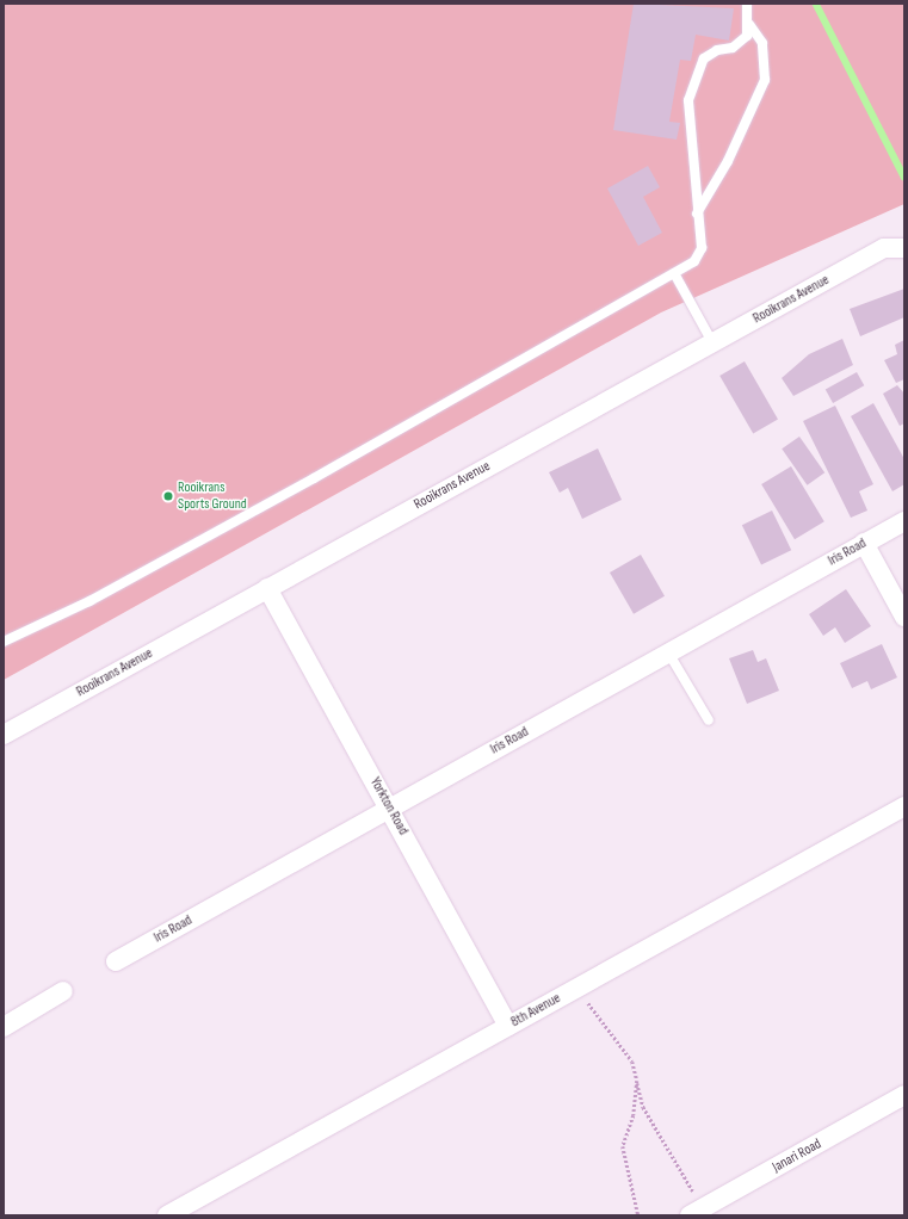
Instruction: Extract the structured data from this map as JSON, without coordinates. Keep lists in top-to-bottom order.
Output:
{
  "streets": {
    "street": [
      "Rooikrans Avenue",
      "Iris Road",
      "Yorkton Road",
      "8th Avenue",
      "Janari Road"
    ]
  },
  "crossings": [
    ["Rooikrans Avenue", "Yorkton Road"],
    ["Iris Road", "Yorkton Road"],
    ["Yorkton Road", "8th Avenue"]
  ],
  "places": ["Rooikrans Sports Ground"]
}
